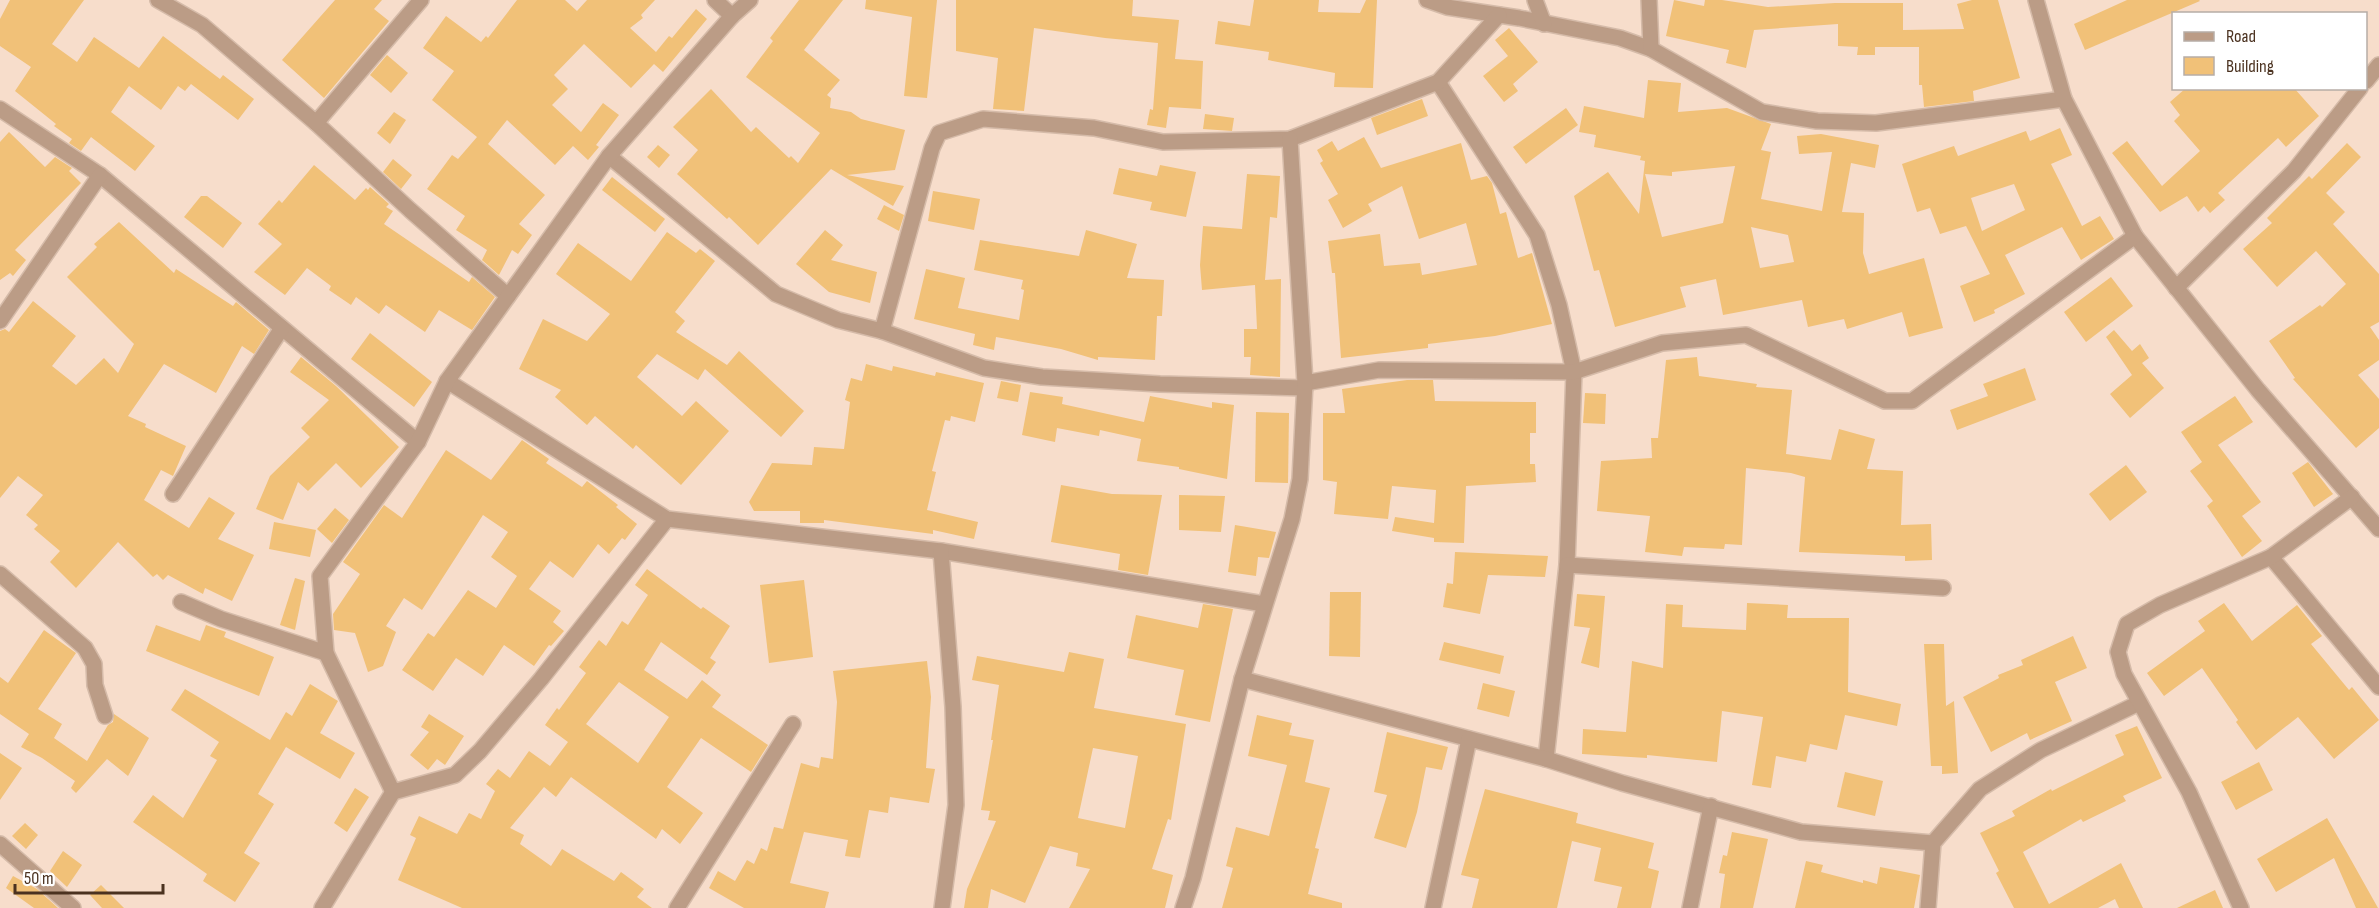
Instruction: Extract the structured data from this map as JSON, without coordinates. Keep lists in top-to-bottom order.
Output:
{
  "legend": ["Road", "Building"],
  "scale_bar": "50 m"
}
